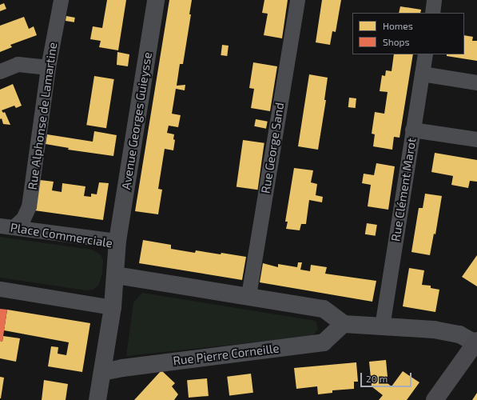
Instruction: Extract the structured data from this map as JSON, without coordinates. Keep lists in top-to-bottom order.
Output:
{
  "streets": {
    "street": [
      "Rue Alphonse de Lamartine",
      "Avenue Georges Guieysse",
      "Rue George Sand",
      "Rue Clément Marot",
      "Place Commerciale",
      "Rue Pierre Corneille"
    ]
  },
  "crossings": [
    ["Rue Alphonse de Lamartine", "Place Commerciale"],
    ["Avenue Georges Guieysse", "Place Commerciale"]
  ],
  "legend": ["Homes", "Shops"],
  "scale_bar": "20 m"
}
